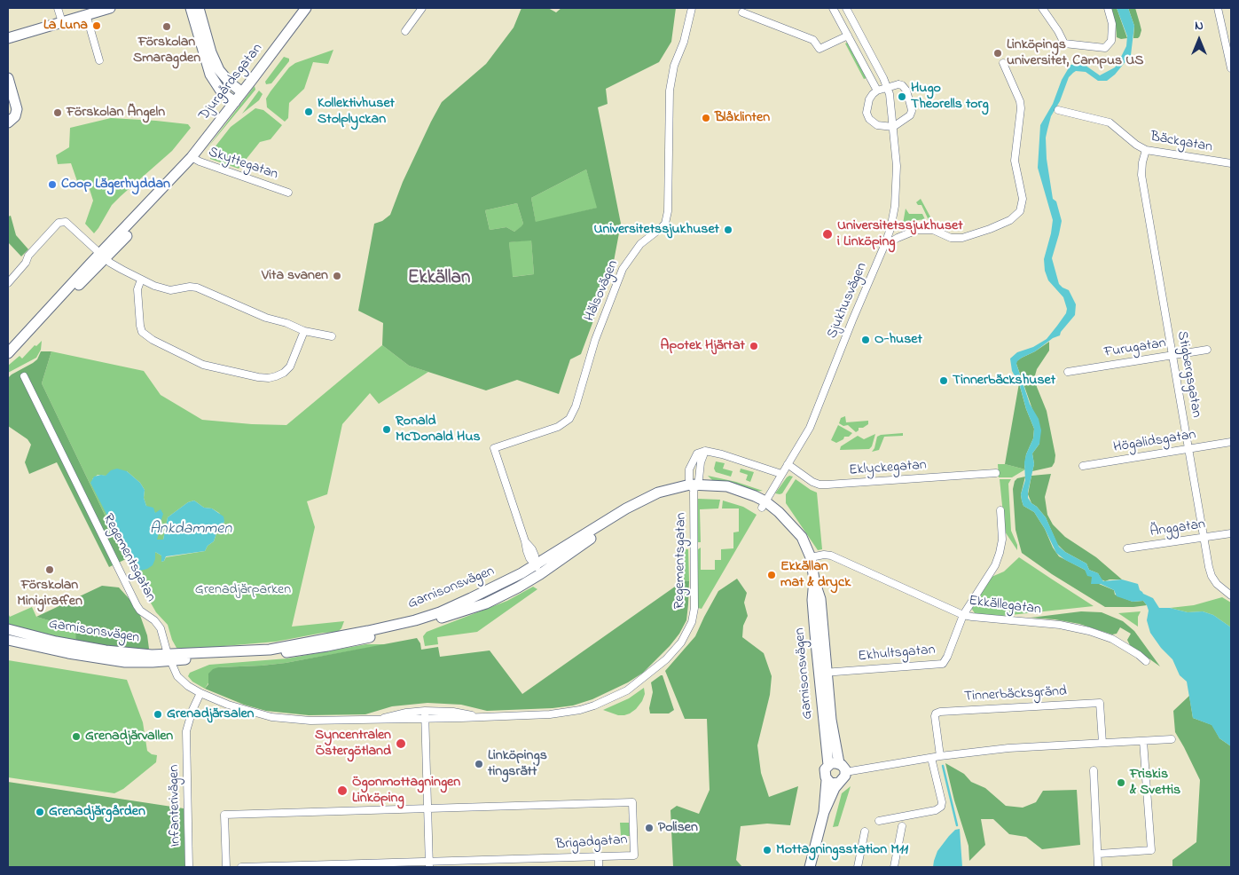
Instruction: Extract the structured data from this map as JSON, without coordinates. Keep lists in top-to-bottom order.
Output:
{
  "streets": {
    "street": [
      "Djurgårdsgatan",
      "Bäckgatan",
      "Skyttegatan",
      "Hälsovägen",
      "Sjukhusvägen",
      "Furugatan",
      "Stigbergsgatan",
      "Högalidsgatan",
      "Eklyckegatan",
      "Änggatan",
      "Regementsgatan",
      "Garnisonsvägen",
      "Ekkällegatan",
      "Ekhultsgatan",
      "Tinnerbäcksgränd",
      "Infanterivägen",
      "Brigadgatan"
    ]
  },
  "crossings": [
    ["Djurgårdsgatan", "Skyttegatan"],
    ["Bäckgatan", "Stigbergsgatan"],
    ["Hälsovägen", "Garnisonsvägen"],
    ["Sjukhusvägen", "Eklyckegatan"],
    ["Sjukhusvägen", "Garnisonsvägen"],
    ["Furugatan", "Stigbergsgatan"],
    ["Stigbergsgatan", "Högalidsgatan"],
    ["Stigbergsgatan", "Änggatan"],
    ["Regementsgatan", "Garnisonsvägen"],
    ["Regementsgatan", "Infanterivägen"],
    ["Garnisonsvägen", "Ekkällegatan"],
    ["Garnisonsvägen", "Ekhultsgatan"],
    ["Ekkällegatan", "Ekhultsgatan"]
  ],
  "districts": ["Ekkällan"],
  "water": ["Ankdammen"],
  "parks": ["Grenadjärparken"],
  "places": [
    "La Luna",
    "Förskolan Smaragden",
    "Linköpings universitet, Campus US",
    "Hugo Theorells torg",
    "Kollektivhuset Stolplyckan",
    "Förskolan Ängeln",
    "Blåklinten",
    "Coop Lägerhyddan",
    "Universitetssjukhuset",
    "Universitetssjukhuset i Linköping",
    "Vita svanen",
    "O-huset",
    "Apotek Hjärtat",
    "Tinnerbäckshuset",
    "Ronald McDonald Hus",
    "Förskolan Minigiraffen",
    "Ekkällan mat & dryck",
    "Grenadjärsalen",
    "Grenadjärvallen",
    "Syncentralen Östergötland",
    "Linköpings tingsrätt",
    "Friskis & Svettis",
    "Ögonmottagningen Linköping",
    "Grenadjärgården",
    "Polisen",
    "Mottagningsstation M11"
  ],
  "north": "top"
}
